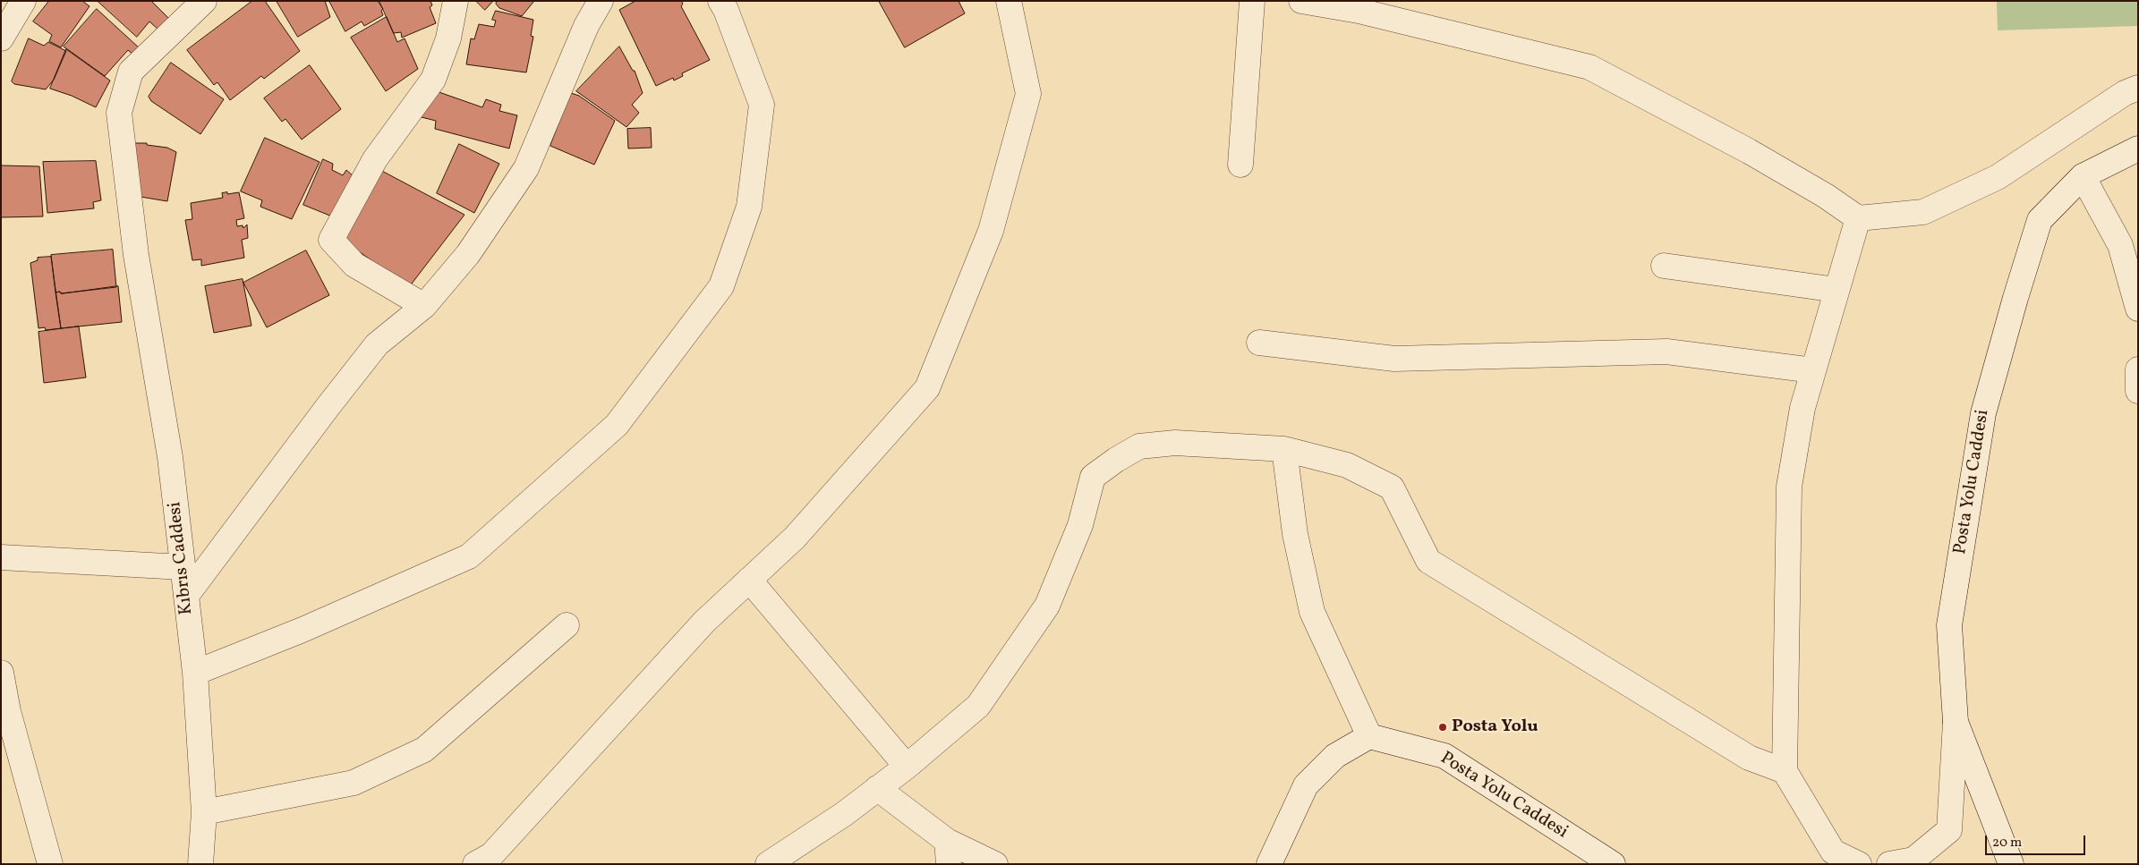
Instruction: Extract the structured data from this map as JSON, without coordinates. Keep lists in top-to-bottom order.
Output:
{
  "streets": {
    "street": ["Posta Yolu Caddesi", "Kıbrıs Caddesi"]
  },
  "places": ["Posta Yolu"],
  "scale_bar": "20 m"
}
